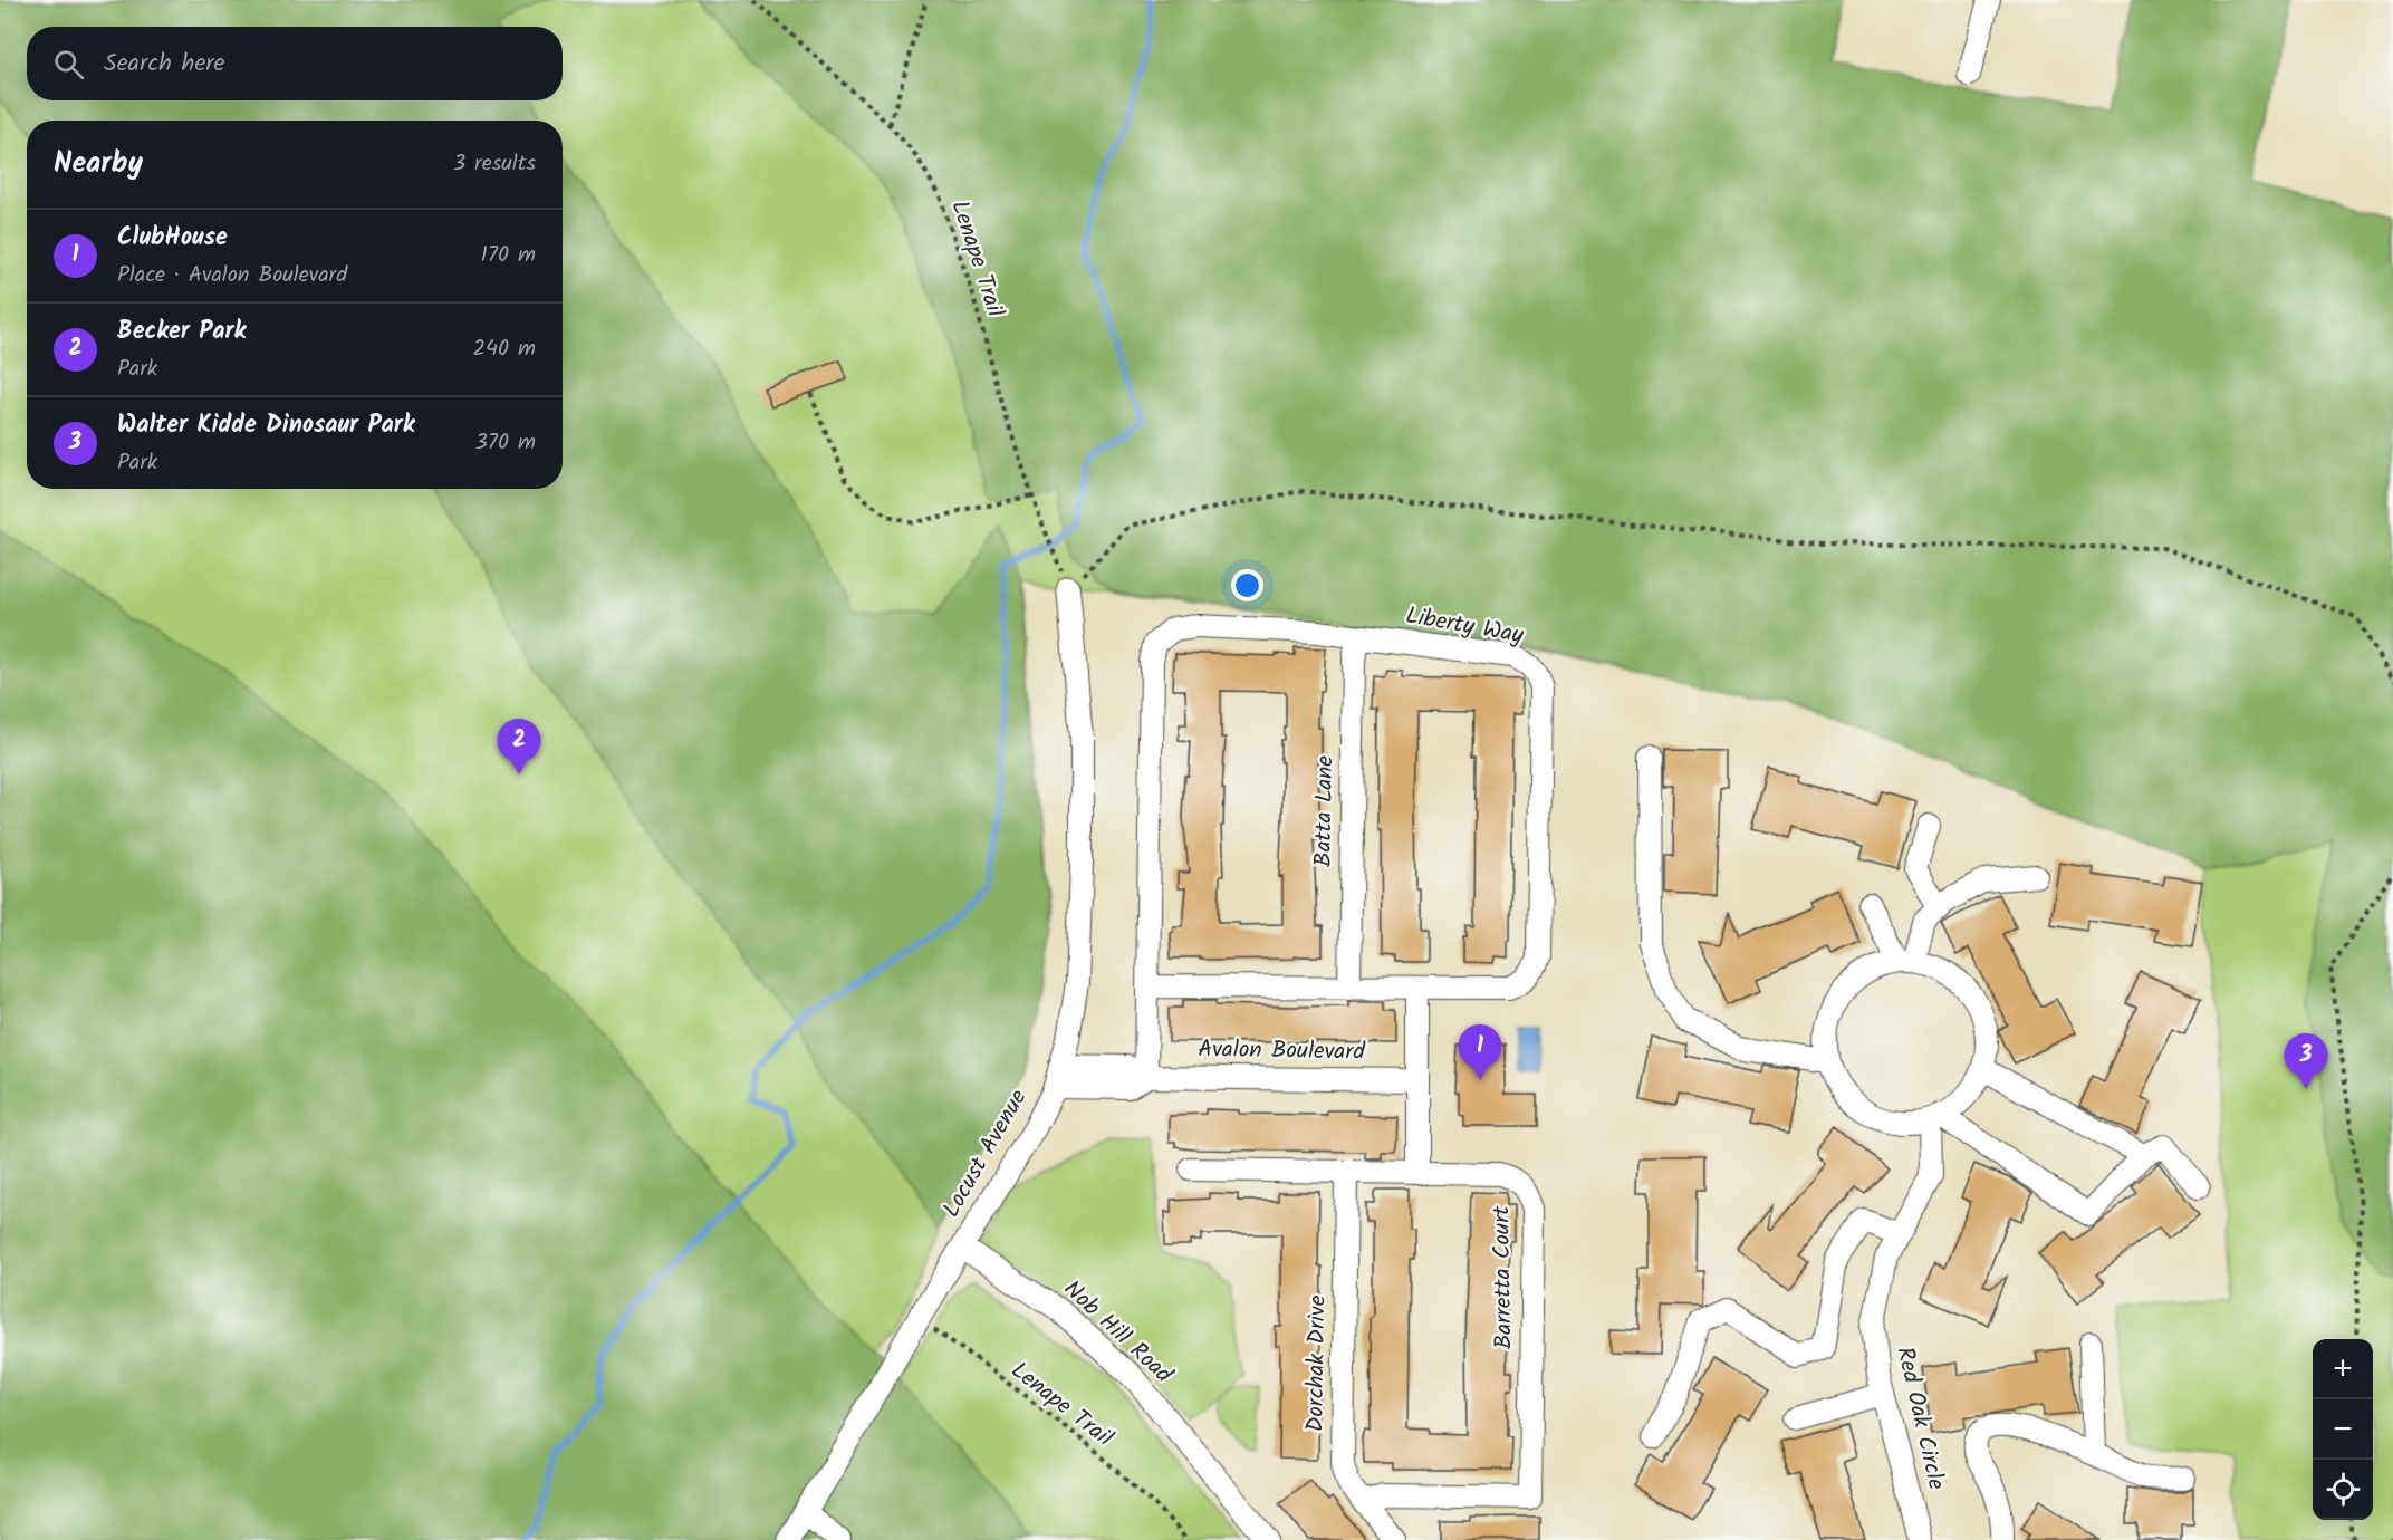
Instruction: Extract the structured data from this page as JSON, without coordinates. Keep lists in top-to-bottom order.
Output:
{
  "streets": {
    "street": [
      "Liberty Way",
      "Batta Lane",
      "Avalon Boulevard",
      "Locust Avenue",
      "Barretta Court",
      "Nob Hill Road",
      "Dorchak Drive",
      "Red Oak Circle"
    ],
    "path": ["Lenape Trail"]
  },
  "crossings": [
    ["Lenape Trail", "Locust Avenue"],
    ["Liberty Way", "Batta Lane"],
    ["Liberty Way", "Avalon Boulevard"],
    ["Avalon Boulevard", "Locust Avenue"],
    ["Locust Avenue", "Nob Hill Road"],
    ["Barretta Court", "Dorchak Drive"]
  ],
  "page": {
    "search": "Search here",
    "heading": ["Nearby", "3 results"],
    "list": [
      {
        "mark": "1",
        "name": "ClubHouse",
        "note": "Place · Avalon Boulevard",
        "value": "170 m"
      },
      {
        "mark": "2",
        "name": "Becker Park",
        "note": "Park",
        "value": "240 m"
      },
      {
        "mark": "3",
        "name": "Walter Kidde Dinosaur Park",
        "note": "Park",
        "value": "370 m"
      }
    ],
    "pins": ["2", "1", "3"],
    "map_buttons": ["+", "−"]
  }
}
